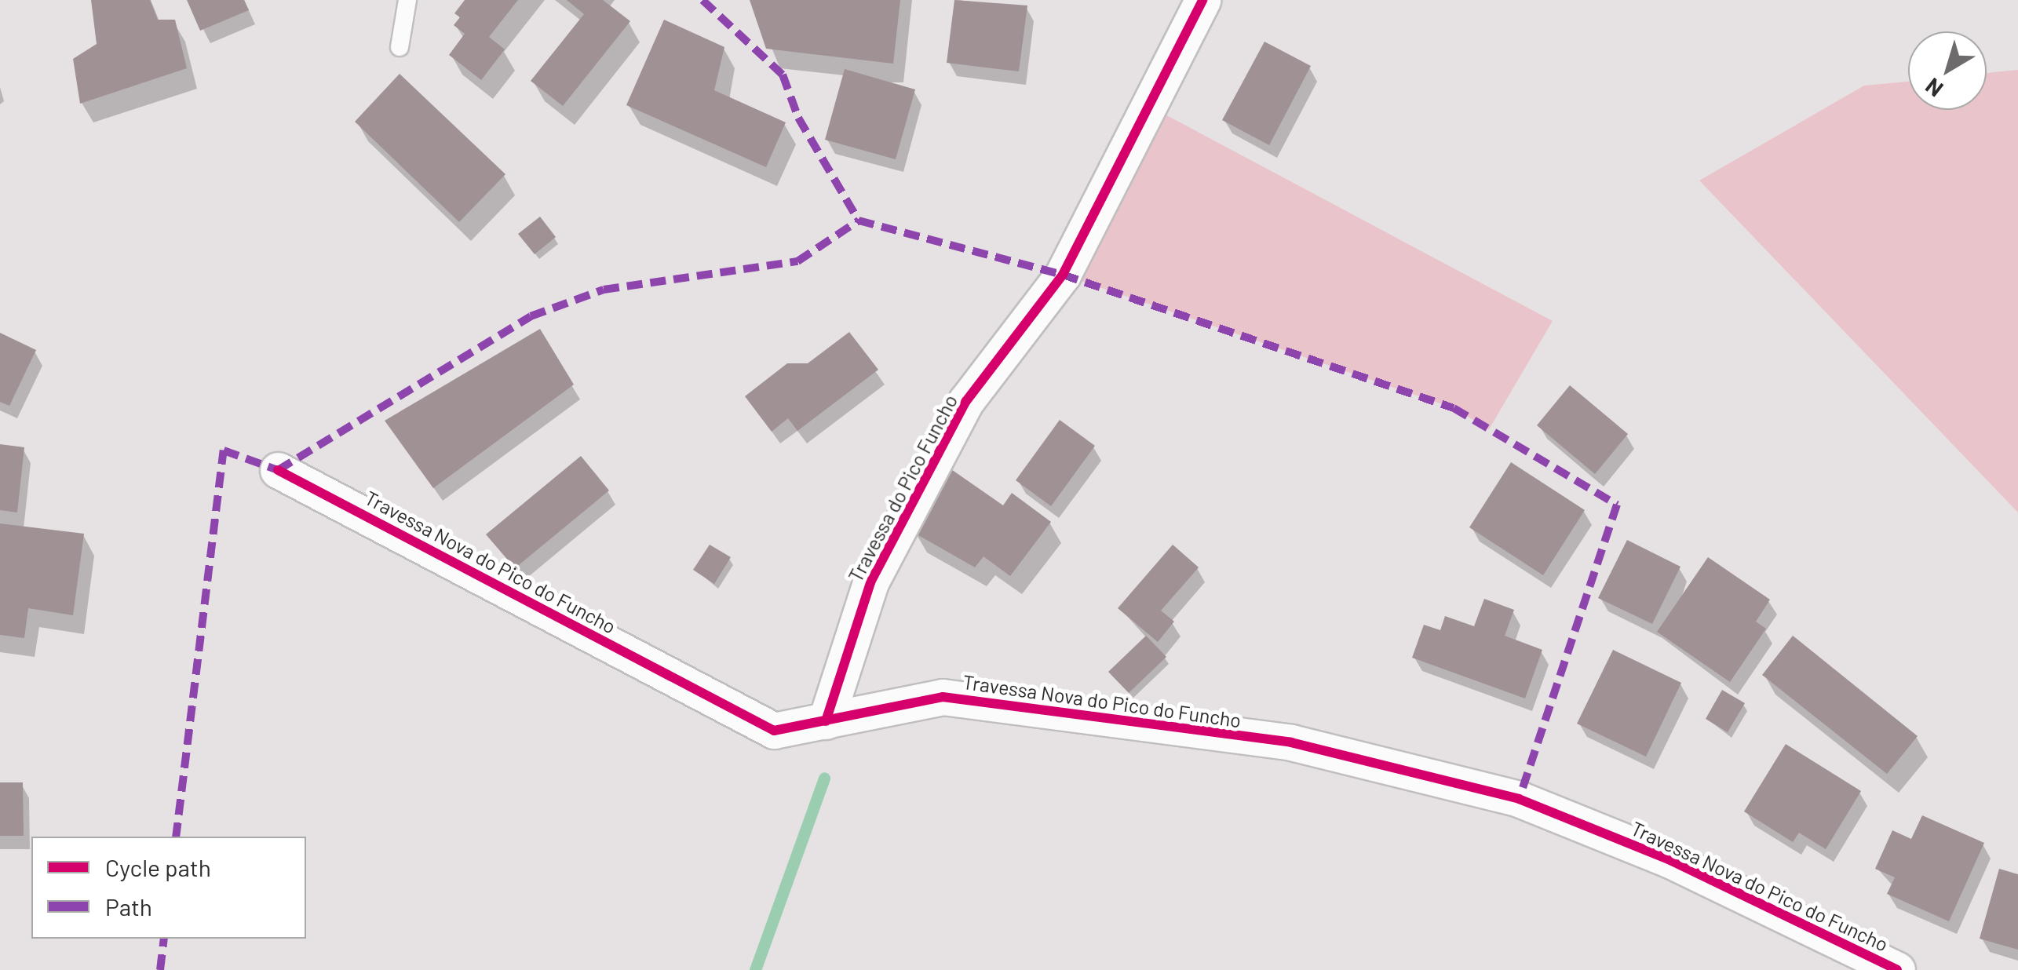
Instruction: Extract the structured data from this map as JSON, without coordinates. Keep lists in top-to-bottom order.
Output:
{
  "streets": {
    "street": ["Travessa do Pico Funcho", "Travessa Nova do Pico do Funcho"]
  },
  "crossings": [
    ["Travessa do Pico Funcho", "Travessa Nova do Pico do Funcho"]
  ],
  "legend": ["Cycle path", "Path"],
  "north": "bottom left"
}
